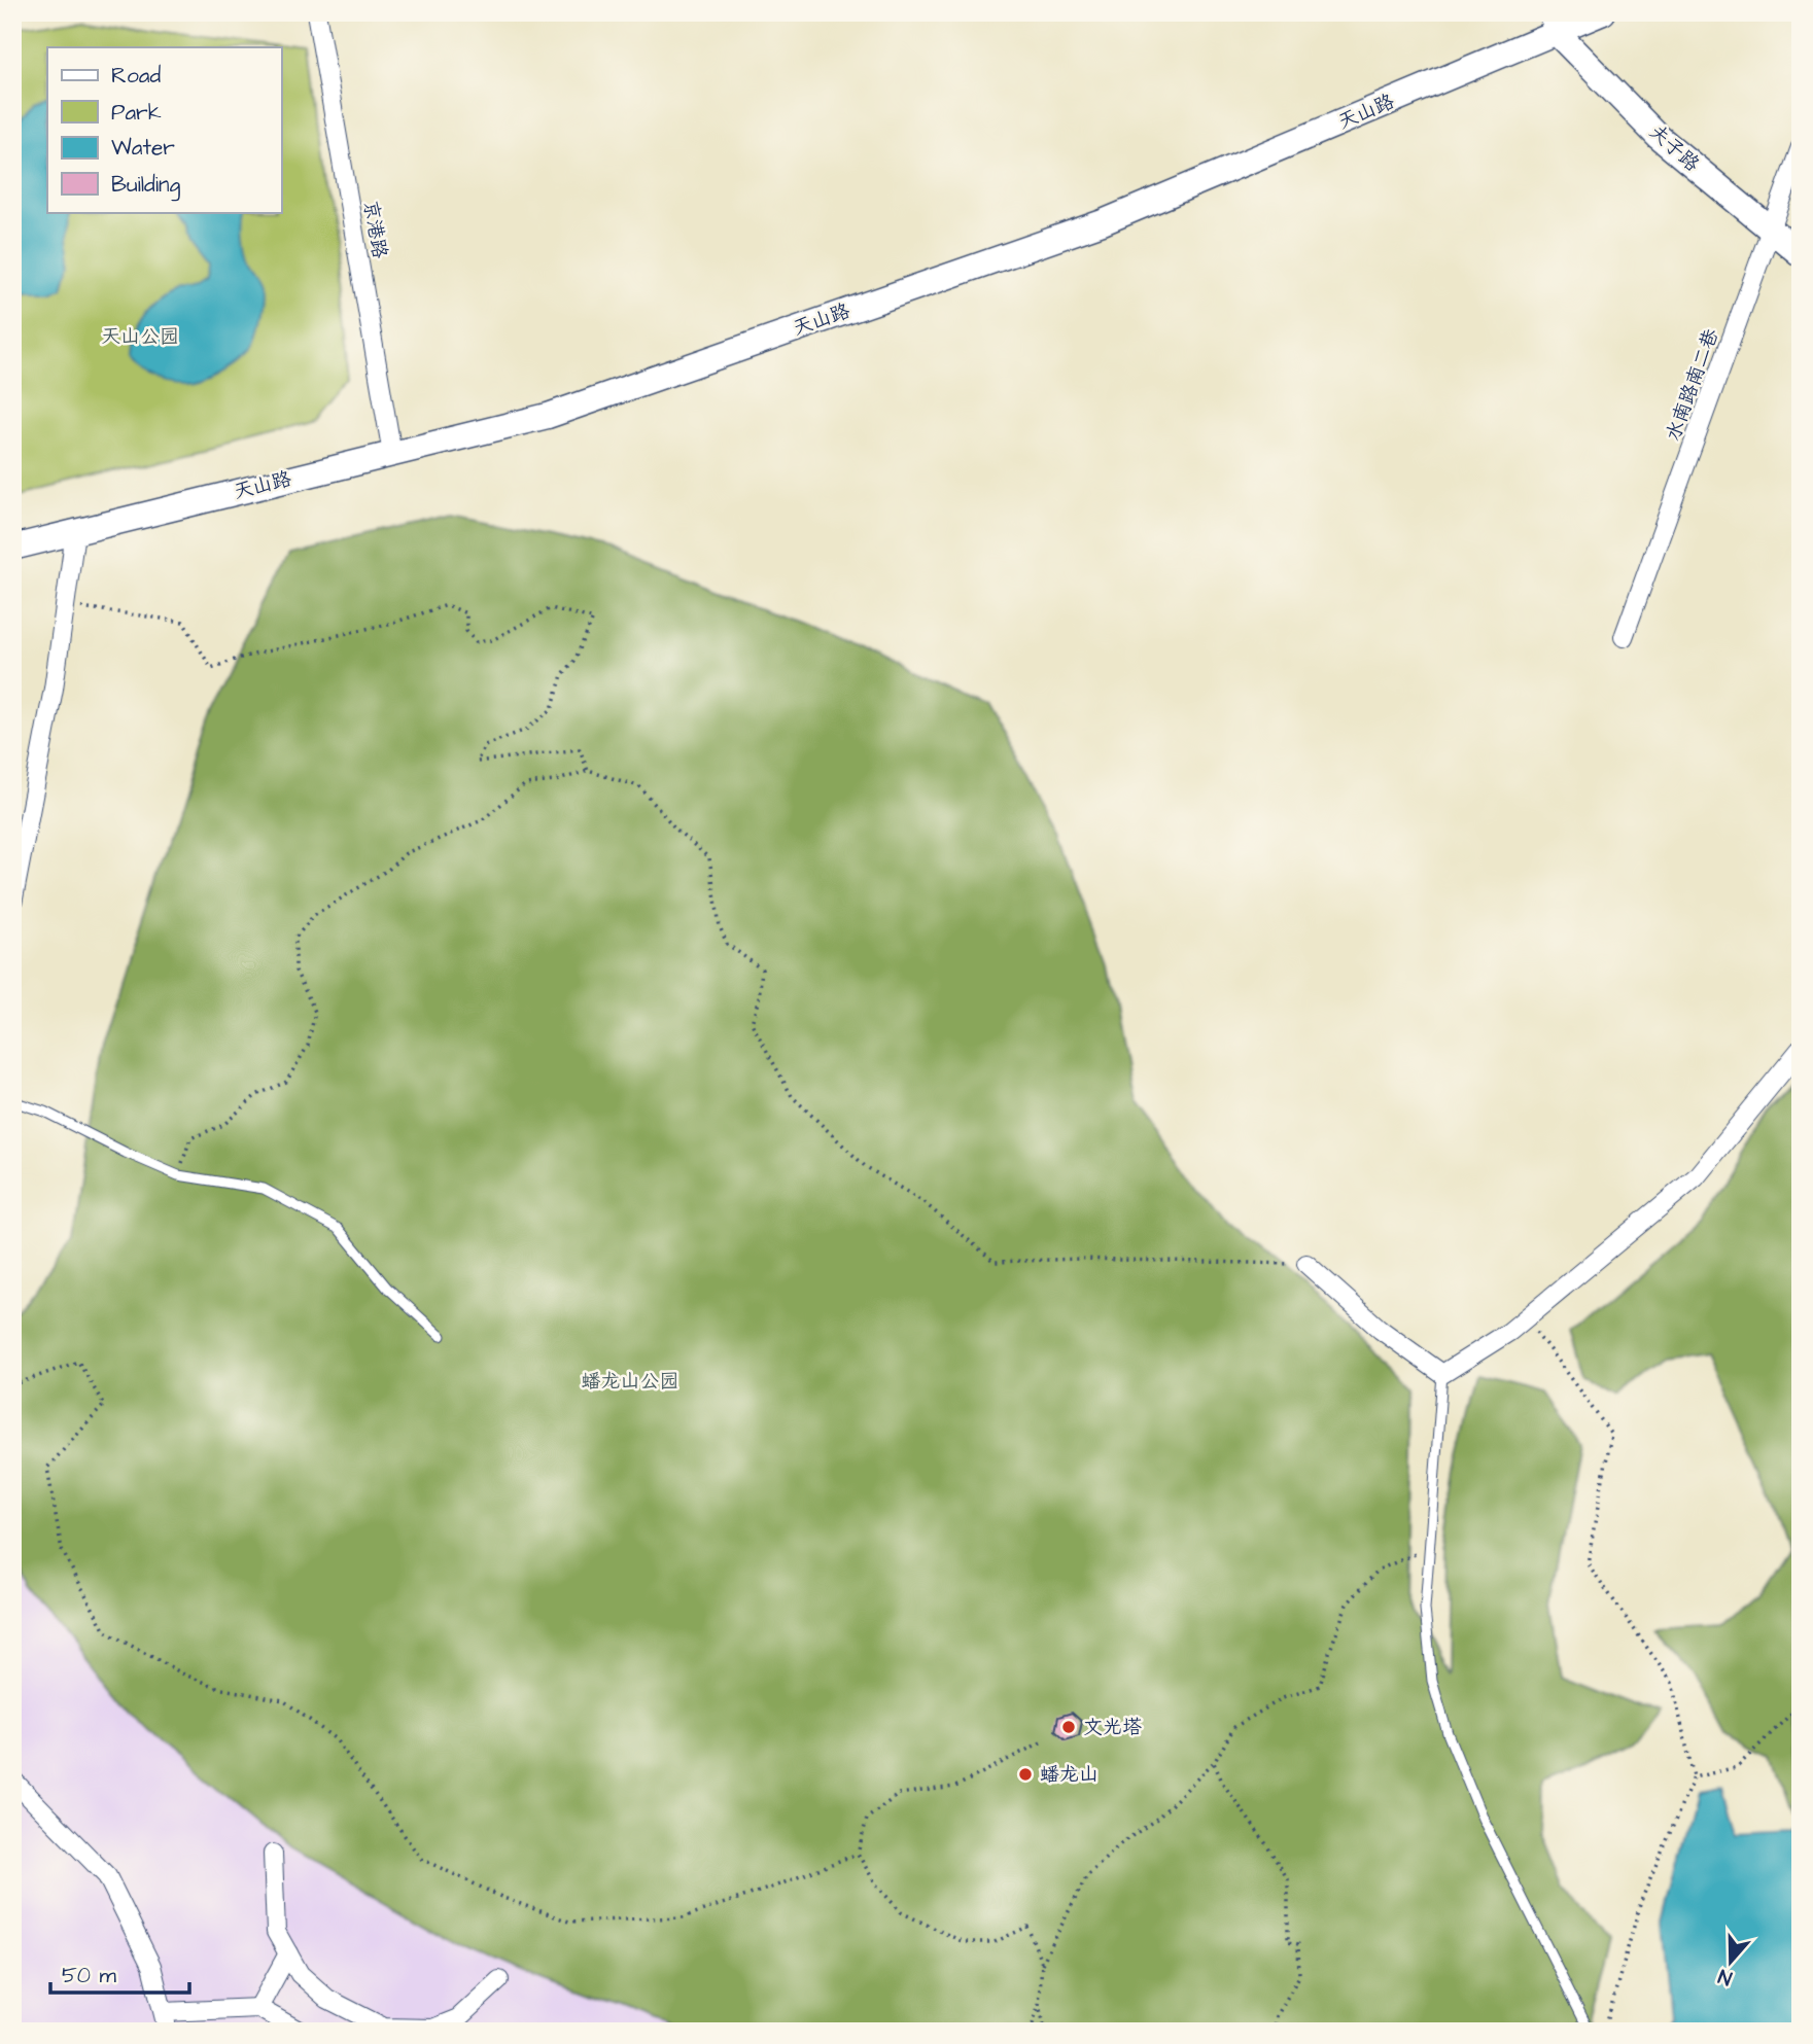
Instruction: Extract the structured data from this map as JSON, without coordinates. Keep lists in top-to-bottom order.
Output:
{
  "streets": {
    "street": [
      "天山路",
      "夫子路",
      "京港路",
      "水南路南二巷"
    ]
  },
  "crossings": [
    ["天山路", "夫子路"],
    ["天山路", "京港路"],
    ["夫子路", "水南路南二巷"]
  ],
  "parks": ["天山公园", "蟠龙山公园"],
  "places": ["文光塔", "蟠龙山"],
  "legend": [
    "Road",
    "Park",
    "Water",
    "Building"
  ],
  "scale_bar": "50 m",
  "north": "bottom"
}
